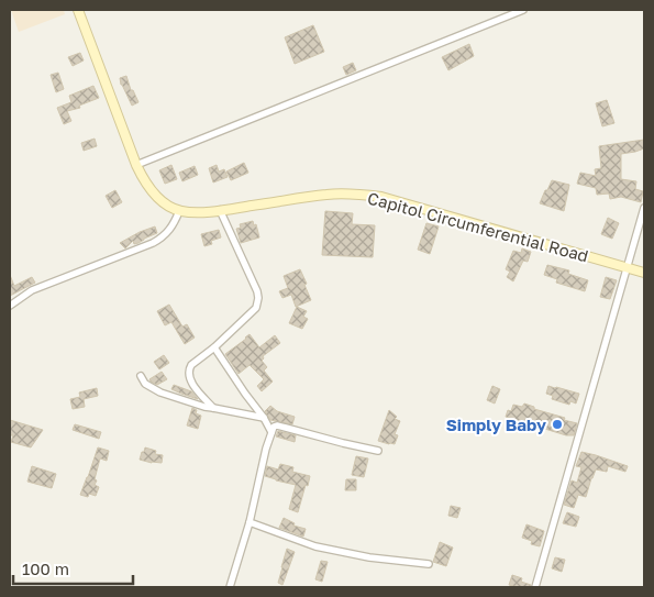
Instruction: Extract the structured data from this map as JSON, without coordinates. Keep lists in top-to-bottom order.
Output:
{
  "streets": {
    "main road": ["Capitol Circumferential Road"]
  },
  "places": ["Simply Baby"],
  "scale_bar": "100 m"
}
